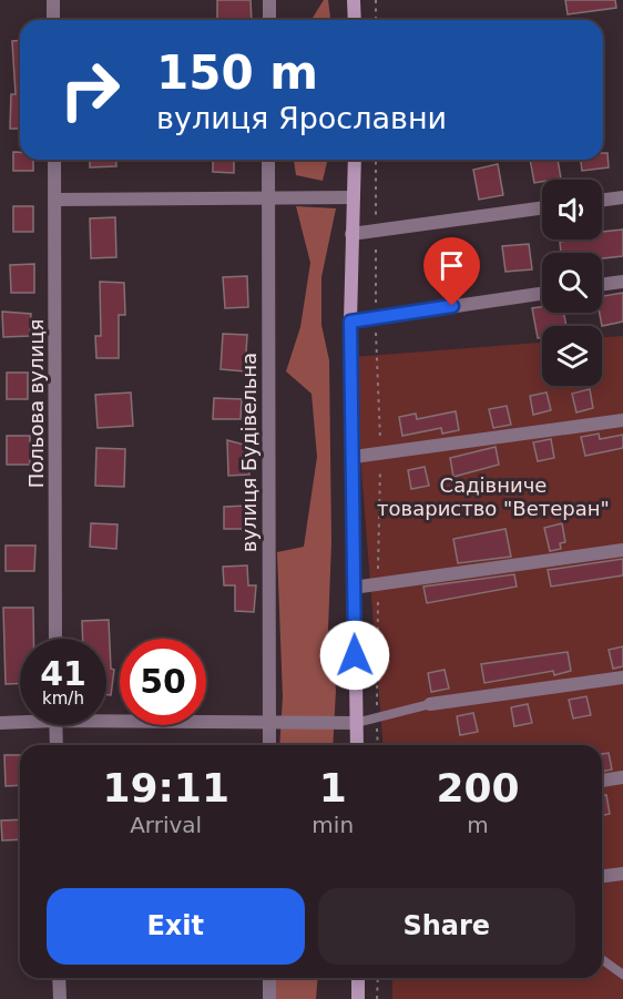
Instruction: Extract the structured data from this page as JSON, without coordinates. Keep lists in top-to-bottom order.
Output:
{
  "streets": {
    "street": ["Польова вулиця", "вулиця Будівельна"]
  },
  "parks": ["Садівниче товариство \"Ветеран\""],
  "page": {
    "turn": ["150 m", "вулиця Ярославни"],
    "speed": "41 km/h",
    "limit": "50",
    "eta": [
      "19:11",
      "Arrival",
      "1",
      "min",
      "200",
      "m"
    ],
    "buttons": ["Exit", "Share"]
  }
}
